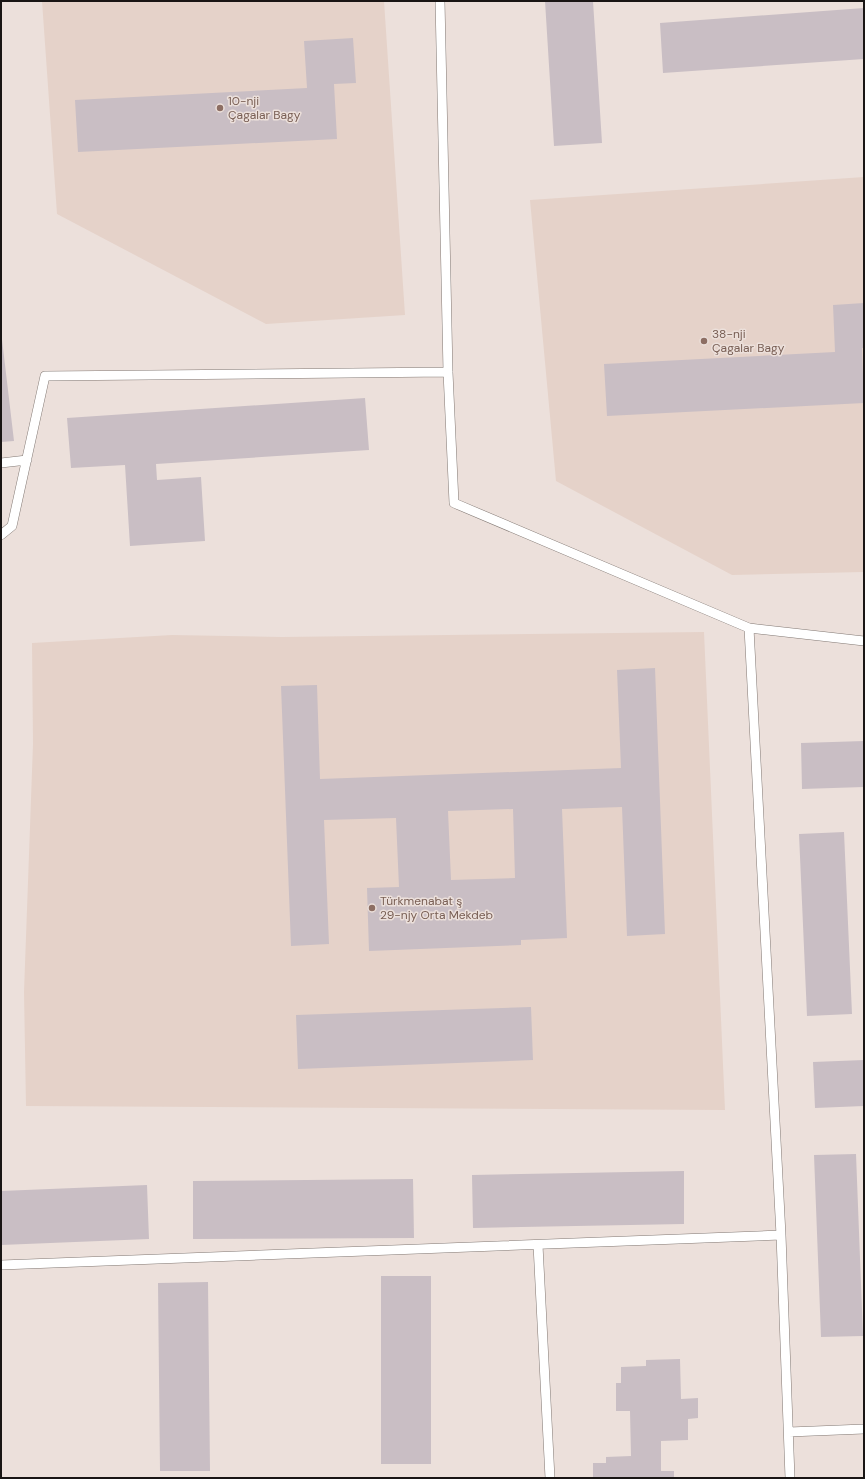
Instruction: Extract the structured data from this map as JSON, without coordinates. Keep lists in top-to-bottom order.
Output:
{
  "places": ["10-nji Çagalar Bagy", "38-nji Çagalar Bagy", "Türkmenabat ş 29-njy Orta Mekdeb"]
}
